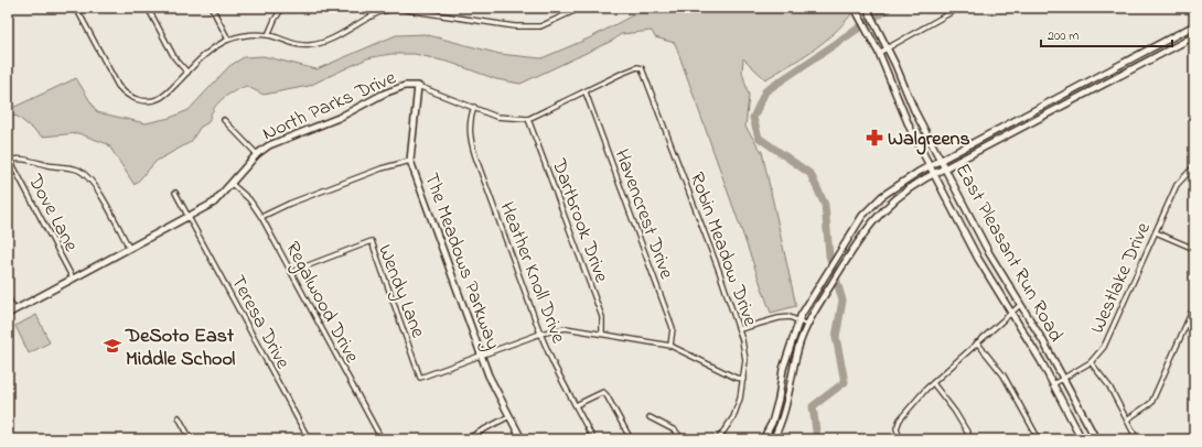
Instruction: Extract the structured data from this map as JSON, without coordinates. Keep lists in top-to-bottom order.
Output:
{
  "streets": {
    "main road": ["North Parks Drive", "East Pleasant Run Road", "The Meadows Parkway"],
    "street": [
      "Dove Lane",
      "Havencrest Drive",
      "Dartbrook Drive",
      "Robin Meadow Drive",
      "Heather Knoll Drive",
      "Westlake Drive",
      "Wendy Lane",
      "Regalwood Drive",
      "Teresa Drive"
    ]
  },
  "crossings": [
    ["North Parks Drive", "Dove Lane"],
    ["North Parks Drive", "Havencrest Drive"],
    ["North Parks Drive", "Dartbrook Drive"],
    ["North Parks Drive", "Robin Meadow Drive"],
    ["North Parks Drive", "The Meadows Parkway"],
    ["North Parks Drive", "Heather Knoll Drive"],
    ["North Parks Drive", "Regalwood Drive"],
    ["North Parks Drive", "Teresa Drive"],
    ["East Pleasant Run Road", "Westlake Drive"],
    ["The Meadows Parkway", "Wendy Lane"],
    ["Wendy Lane", "Regalwood Drive"]
  ],
  "places": {
    "pharmacy": ["Walgreens"],
    "school or university": ["DeSoto East Middle School"]
  },
  "scale_bar": "200 m"
}
